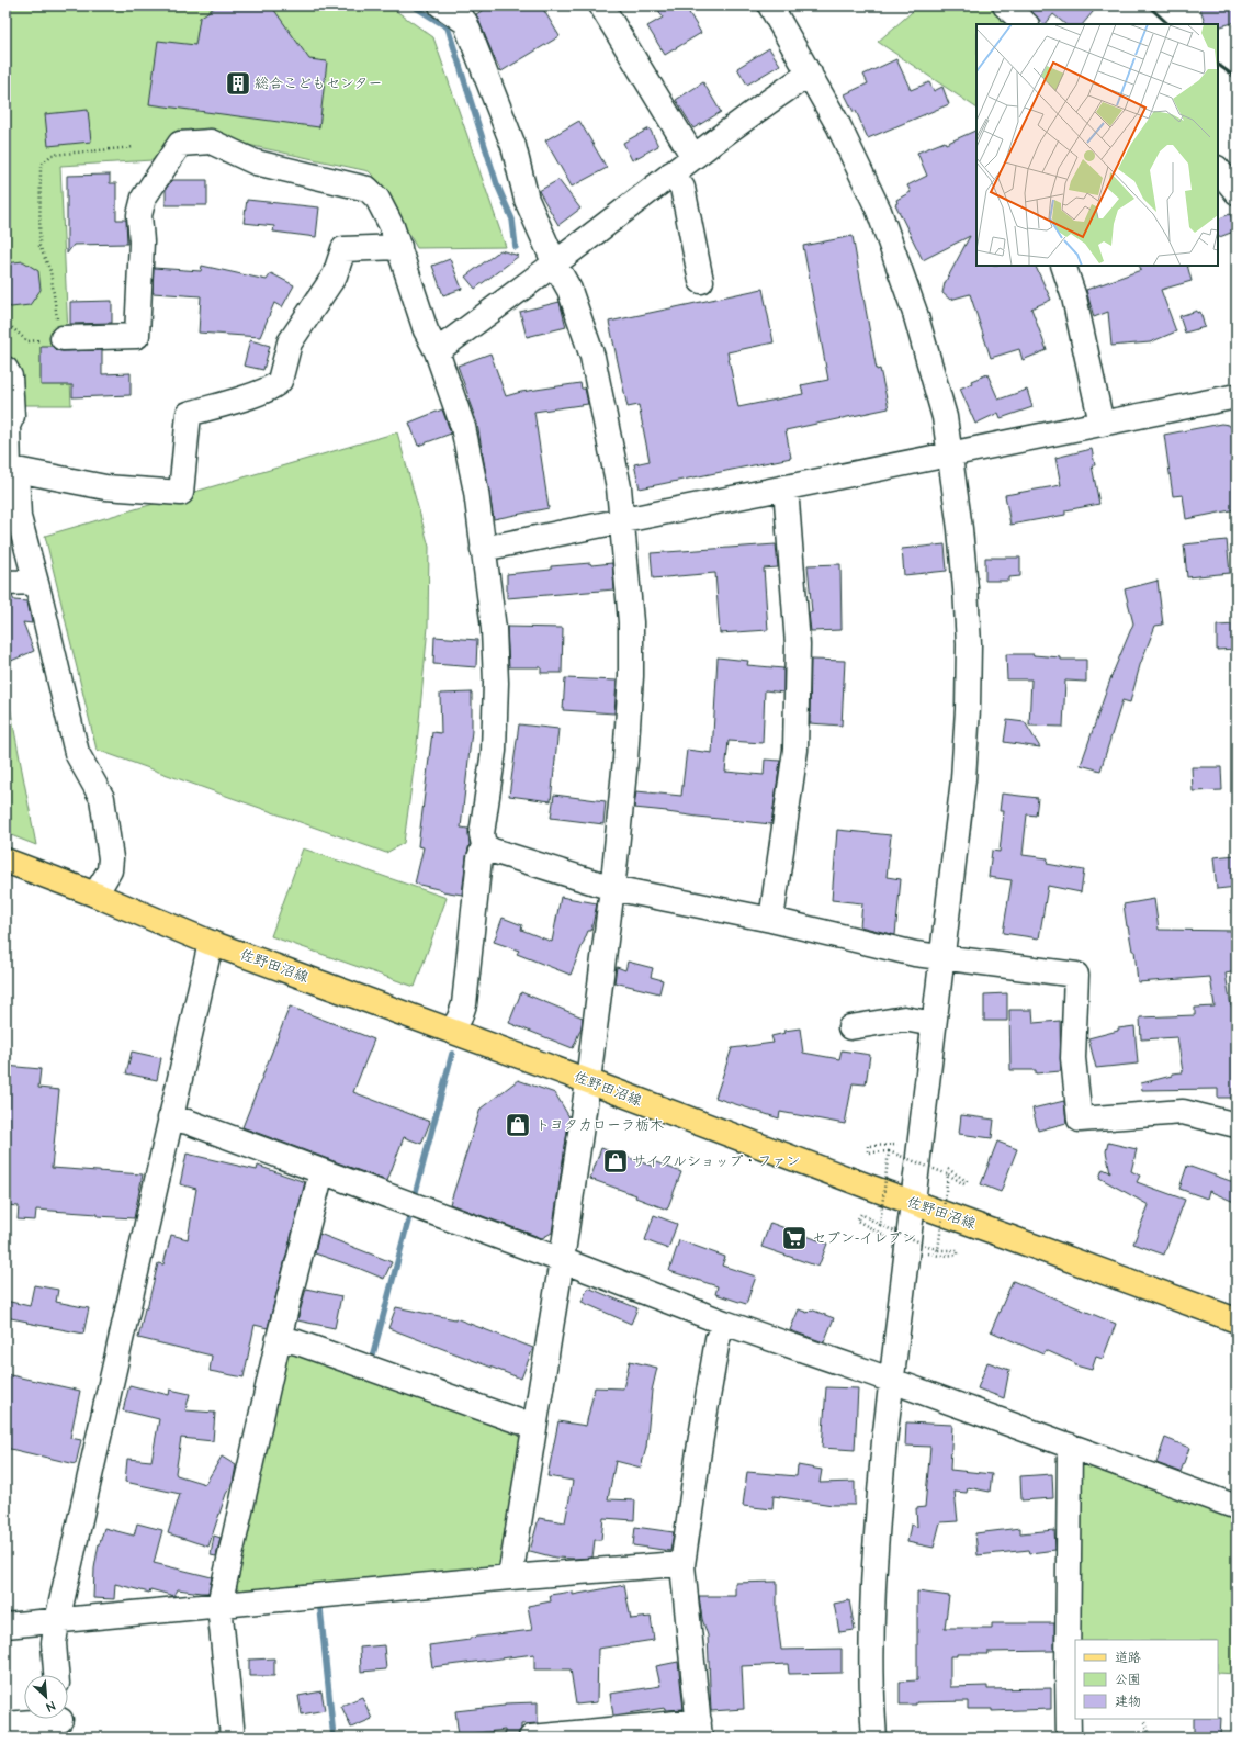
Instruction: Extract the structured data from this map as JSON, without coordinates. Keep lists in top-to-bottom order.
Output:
{
  "streets": {
    "main road": ["佐野田沼線"]
  },
  "places": {
    "building": ["総合こどもセンター"],
    "shop": ["トヨタカローラ栃木", "サイクルショップ・ファン"],
    "supermarket": ["セブン-イレブン"]
  },
  "legend": ["道路", "公園", "建物"],
  "north": "bottom right"
}
